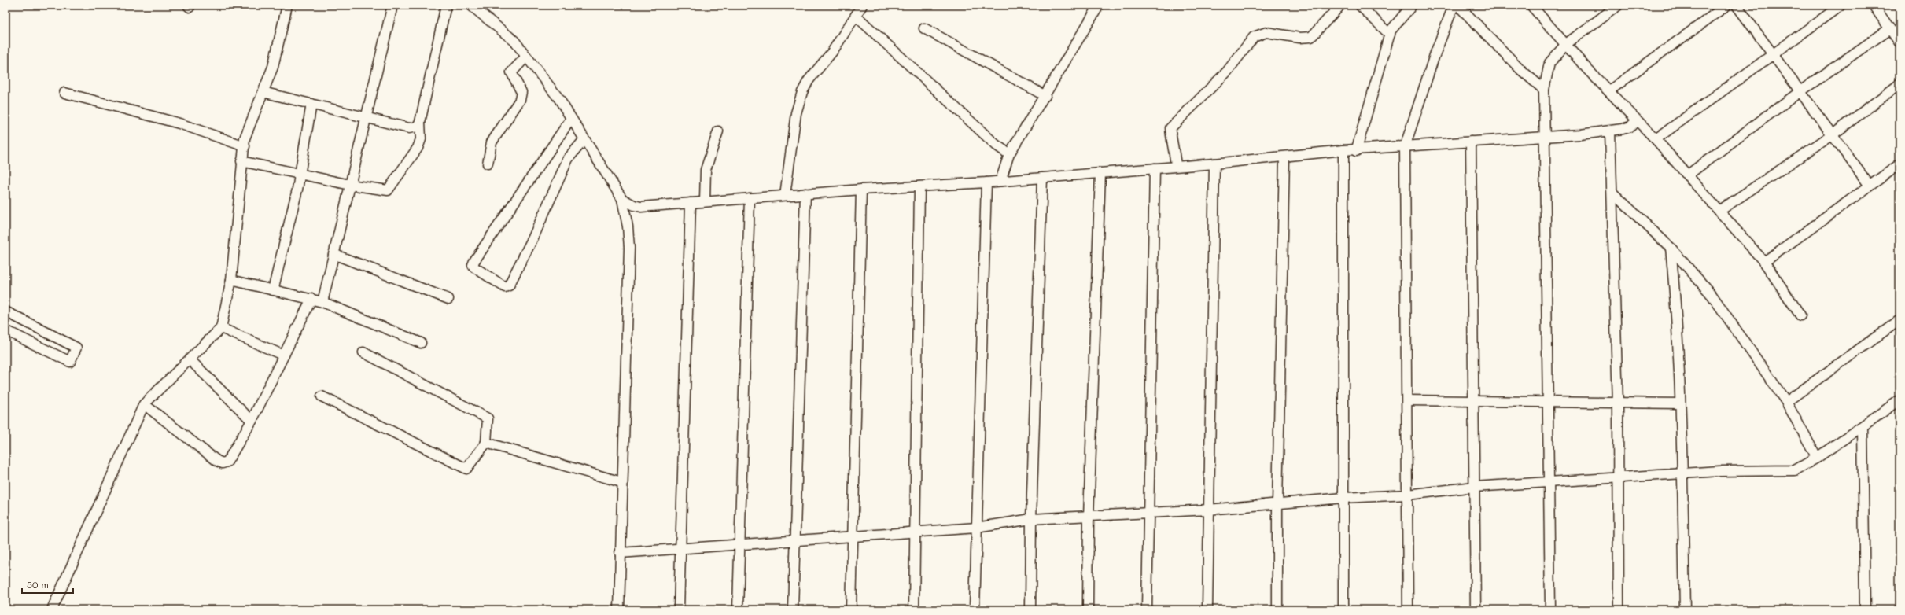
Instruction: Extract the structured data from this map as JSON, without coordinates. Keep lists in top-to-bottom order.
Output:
{
  "scale_bar": "50 m"
}
